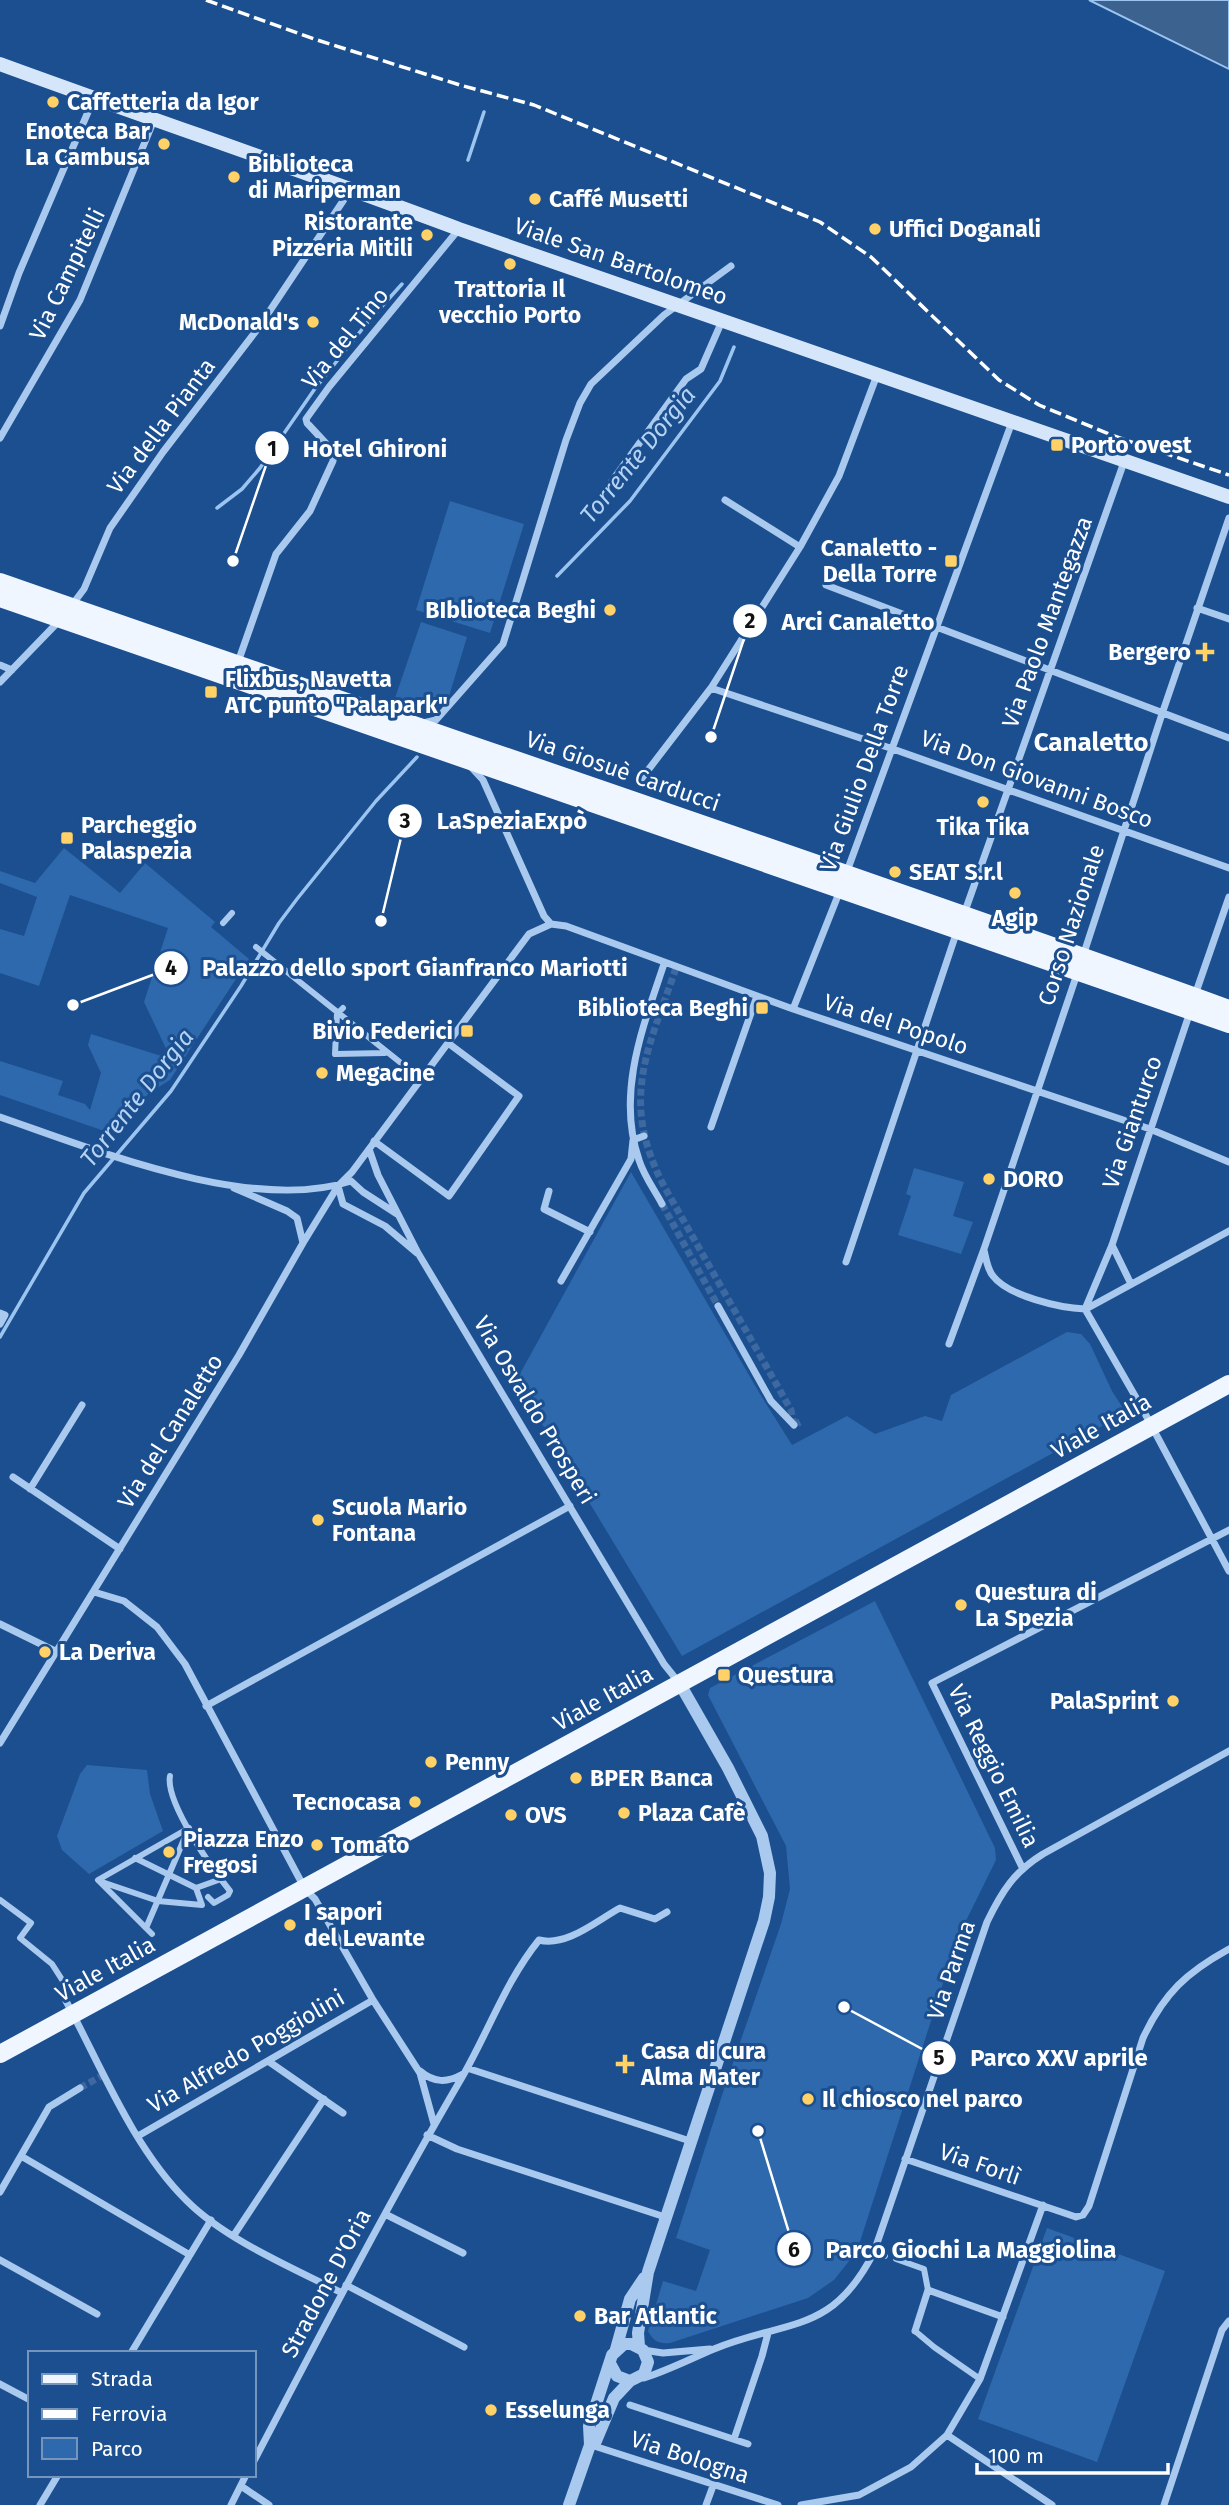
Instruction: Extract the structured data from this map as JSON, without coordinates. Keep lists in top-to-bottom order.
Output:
{
  "streets": {
    "main road": ["Viale San Bartolomeo", "Via Giosuè Carducci", "Viale Italia"],
    "street": [
      "Via Campitelli",
      "Via del Tino",
      "Via della Pianta",
      "Via Paolo Mantegazza",
      "Via Giulio Della Torre",
      "Via Don Giovanni Bosco",
      "Corso Nazionale",
      "Via del Popolo",
      "Via Gianturco",
      "Via Osvaldo Prosperi",
      "Via del Canaletto",
      "Via Reggio Emilia",
      "Via Parma",
      "Via Alfredo Poggiolini",
      "Via Forlì",
      "Stradone D'Oria",
      "Via Bologna"
    ]
  },
  "crossings": [
    ["Viale San Bartolomeo", "Via Campitelli"],
    ["Viale San Bartolomeo", "Via del Tino"],
    ["Viale San Bartolomeo", "Via della Pianta"],
    ["Viale San Bartolomeo", "Via Paolo Mantegazza"],
    ["Viale San Bartolomeo", "Via Giulio Della Torre"],
    ["Via del Tino", "Via Giosuè Carducci"],
    ["Via della Pianta", "Via Giosuè Carducci"],
    ["Via Paolo Mantegazza", "Via Giosuè Carducci"],
    ["Via Paolo Mantegazza", "Via Don Giovanni Bosco"],
    ["Via Paolo Mantegazza", "Via del Popolo"],
    ["Via Giulio Della Torre", "Via Giosuè Carducci"],
    ["Via Giulio Della Torre", "Via Don Giovanni Bosco"],
    ["Via Giulio Della Torre", "Via del Popolo"],
    ["Via Giosuè Carducci", "Corso Nazionale"],
    ["Via Giosuè Carducci", "Via Gianturco"],
    ["Via Don Giovanni Bosco", "Corso Nazionale"],
    ["Corso Nazionale", "Via del Popolo"],
    ["Via del Popolo", "Via Gianturco"],
    ["Via del Popolo", "Via del Canaletto"],
    ["Via Osvaldo Prosperi", "Viale Italia"],
    ["Via Osvaldo Prosperi", "Via del Canaletto"],
    ["Via Reggio Emilia", "Via Parma"],
    ["Via Parma", "Via Forlì"]
  ],
  "districts": ["Canaletto"],
  "water": ["Torrente Dorgia"],
  "places": {
    "other": [
      "Caffetteria da Igor",
      "Enoteca Bar La Cambusa",
      "Biblioteca di Mariperman",
      "Caffé Musetti",
      "Uffici Doganali",
      "Ristorante Pizzeria Mitili",
      "Trattoria Il vecchio Porto",
      "McDonald's",
      "Hotel Ghironi",
      "BIblioteca Beghi",
      "Arci Canaletto",
      "Tika Tika",
      "SEAT S.r.l",
      "Agip",
      "LaSpeziaExpò",
      "Palazzo dello sport Gianfranco Mariotti",
      "Megacine",
      "DORO",
      "Scuola Mario Fontana",
      "Questura di La Spezia",
      "La Deriva",
      "PalaSprint",
      "Penny",
      "BPER Banca",
      "Tecnocasa",
      "Plaza Cafè",
      "OVS",
      "Tomato",
      "Piazza Enzo Fregosi",
      "I sapori del Levante",
      "Parco XXV aprile",
      "Il chiosco nel parco",
      "Parco Giochi La Maggiolina",
      "Bar Atlantic",
      "Esselunga"
    ],
    "transit": [
      "Porto ovest",
      "Canaletto - Della Torre",
      "Flixbus, Navetta ATC punto \"Palapark\"",
      "Parcheggio Palaspezia",
      "Biblioteca Beghi",
      "Bivio Federici",
      "Questura"
    ],
    "health": ["Bergero", "Casa di cura Alma Mater"]
  },
  "legend": ["Strada", "Ferrovia", "Parco"],
  "scale_bar": "100 m"
}
